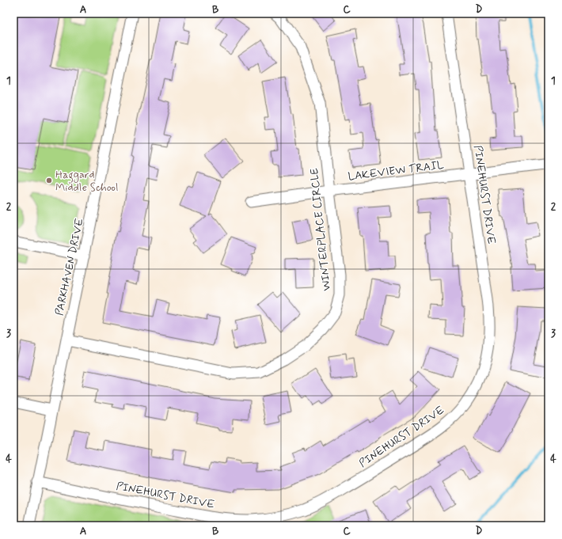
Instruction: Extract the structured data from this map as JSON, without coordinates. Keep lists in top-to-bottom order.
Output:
{
  "streets": {
    "street": [
      "LAKEVIEW TRAIL",
      "PINEHURST DRIVE",
      "WINTERPLACE CIRCLE",
      "PARKHAVEN DRIVE"
    ]
  },
  "crossings": [
    ["LAKEVIEW TRAIL", "PINEHURST DRIVE"],
    ["LAKEVIEW TRAIL", "WINTERPLACE CIRCLE"],
    ["PINEHURST DRIVE", "PARKHAVEN DRIVE"],
    ["WINTERPLACE CIRCLE", "PARKHAVEN DRIVE"]
  ],
  "places": ["Haggard Middle School"],
  "grid": {
    "columns": [
      "A",
      "B",
      "C",
      "D"
    ],
    "rows": [
      "1",
      "2",
      "3",
      "4"
    ]
  }
}
